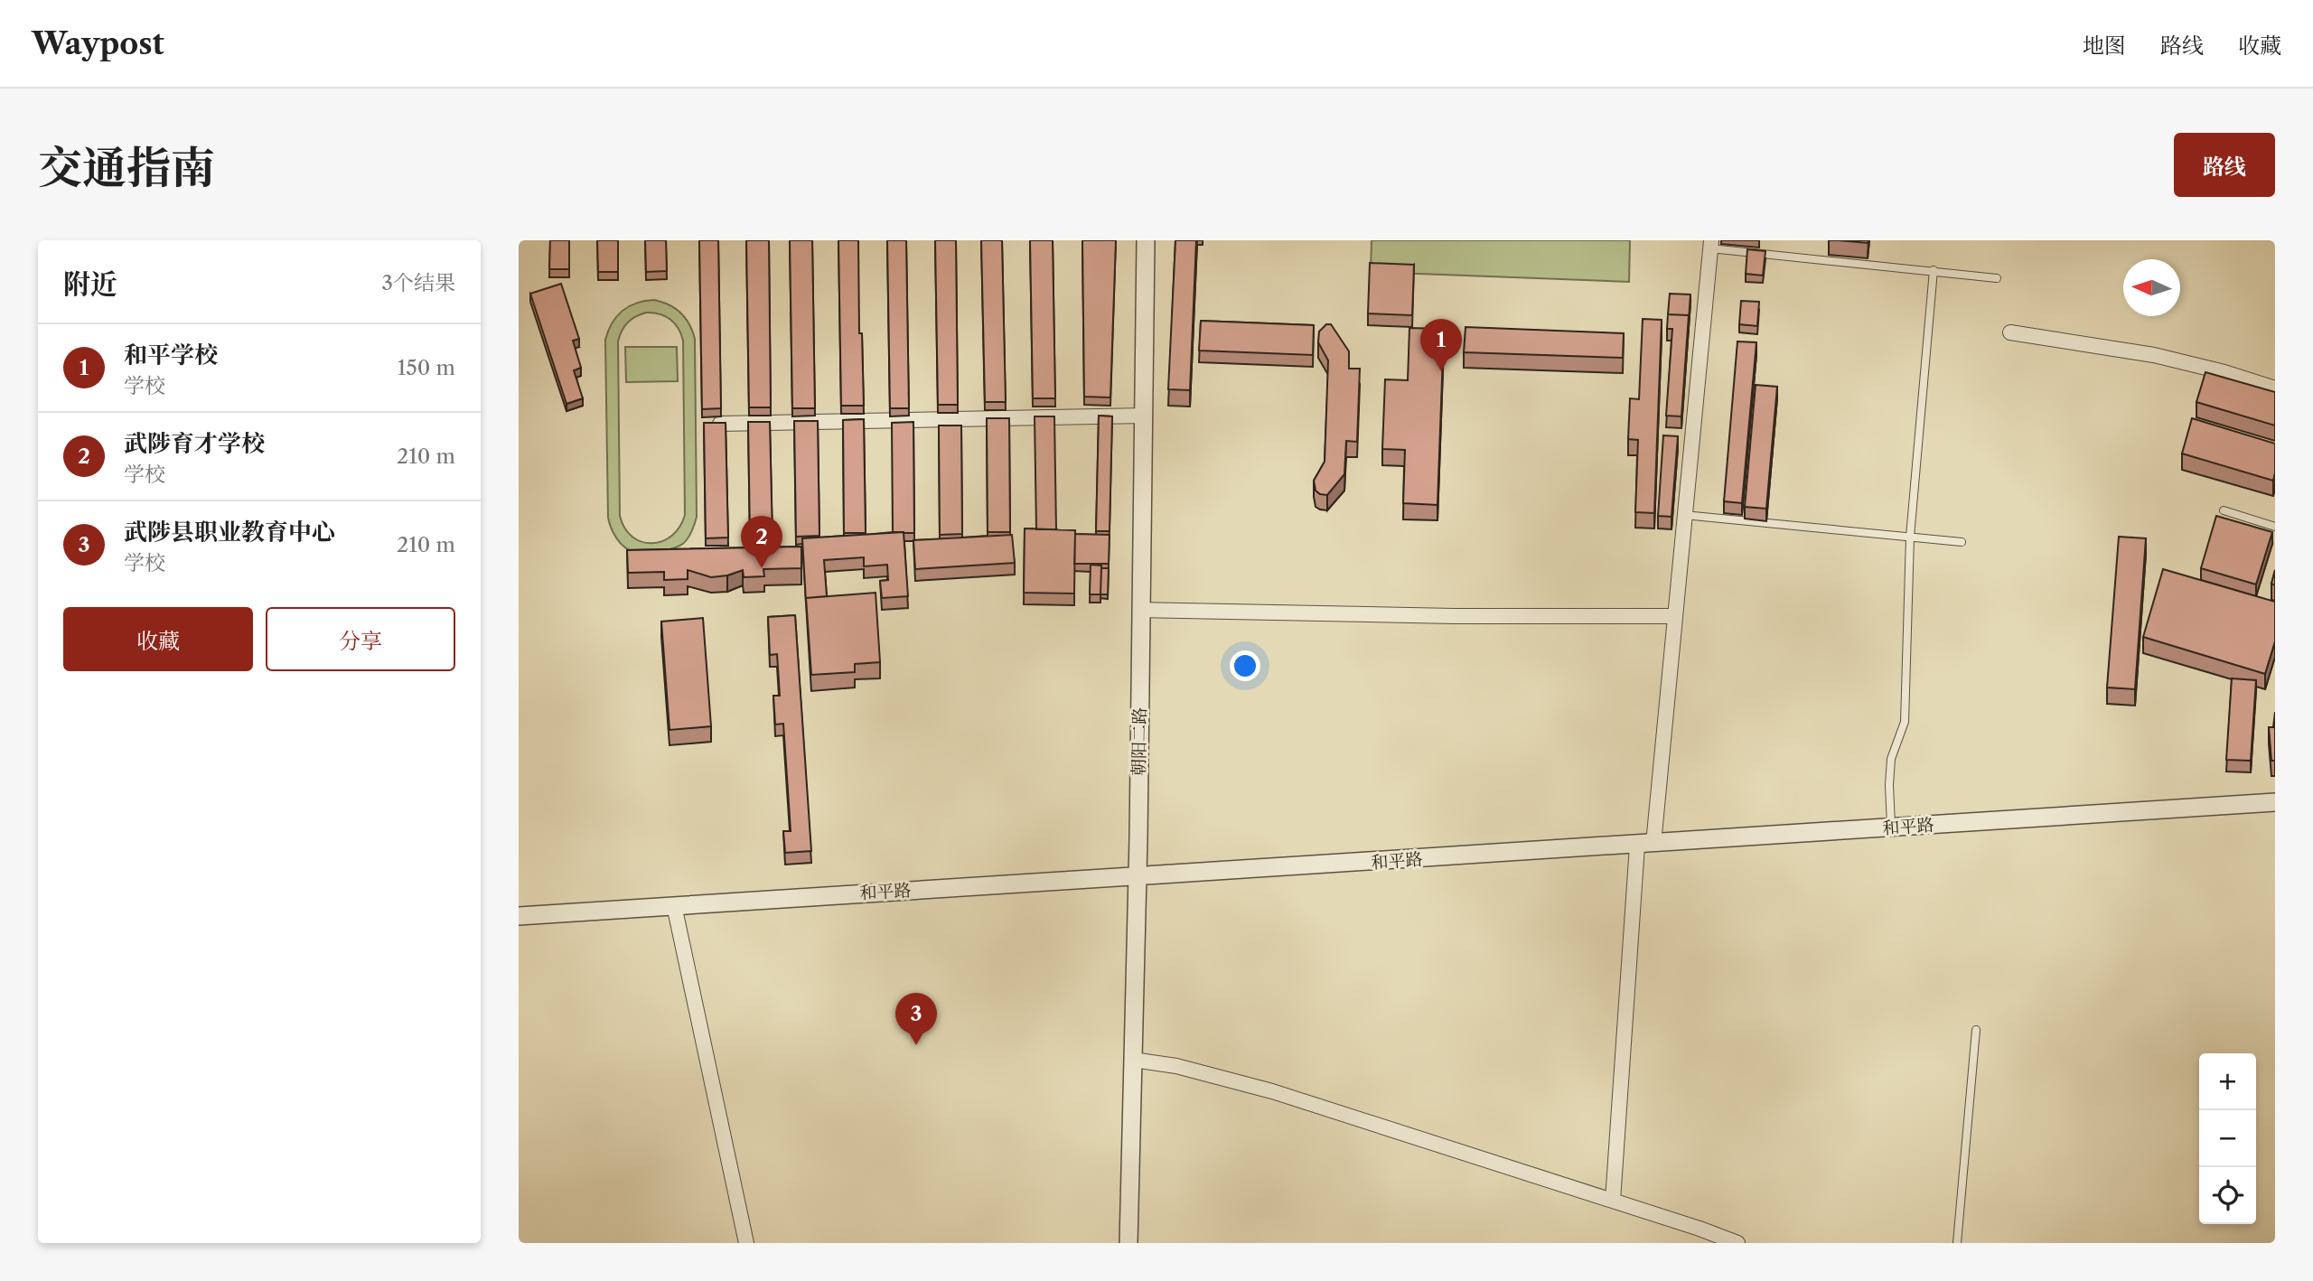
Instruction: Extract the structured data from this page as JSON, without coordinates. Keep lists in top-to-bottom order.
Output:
{
  "streets": {
    "street": ["朝阳二路", "和平路"]
  },
  "crossings": [
    ["朝阳二路", "和平路"]
  ],
  "north": "left",
  "page": {
    "header": "Waypost",
    "nav": ["地图", "路线", "收藏"],
    "title": "交通指南",
    "buttons": [
      "路线",
      ["收藏", "分享"]
    ],
    "heading": ["附近", "3个结果"],
    "pins": ["1", "2", "3"],
    "list": [
      {
        "mark": "1",
        "name": "和平学校",
        "note": "学校",
        "value": "150 m"
      },
      {
        "mark": "2",
        "name": "武陟育才学校",
        "note": "学校",
        "value": "210 m"
      },
      {
        "mark": "3",
        "name": "武陟县职业教育中心",
        "note": "学校",
        "value": "210 m"
      }
    ],
    "map_buttons": ["+", "−"]
  }
}
